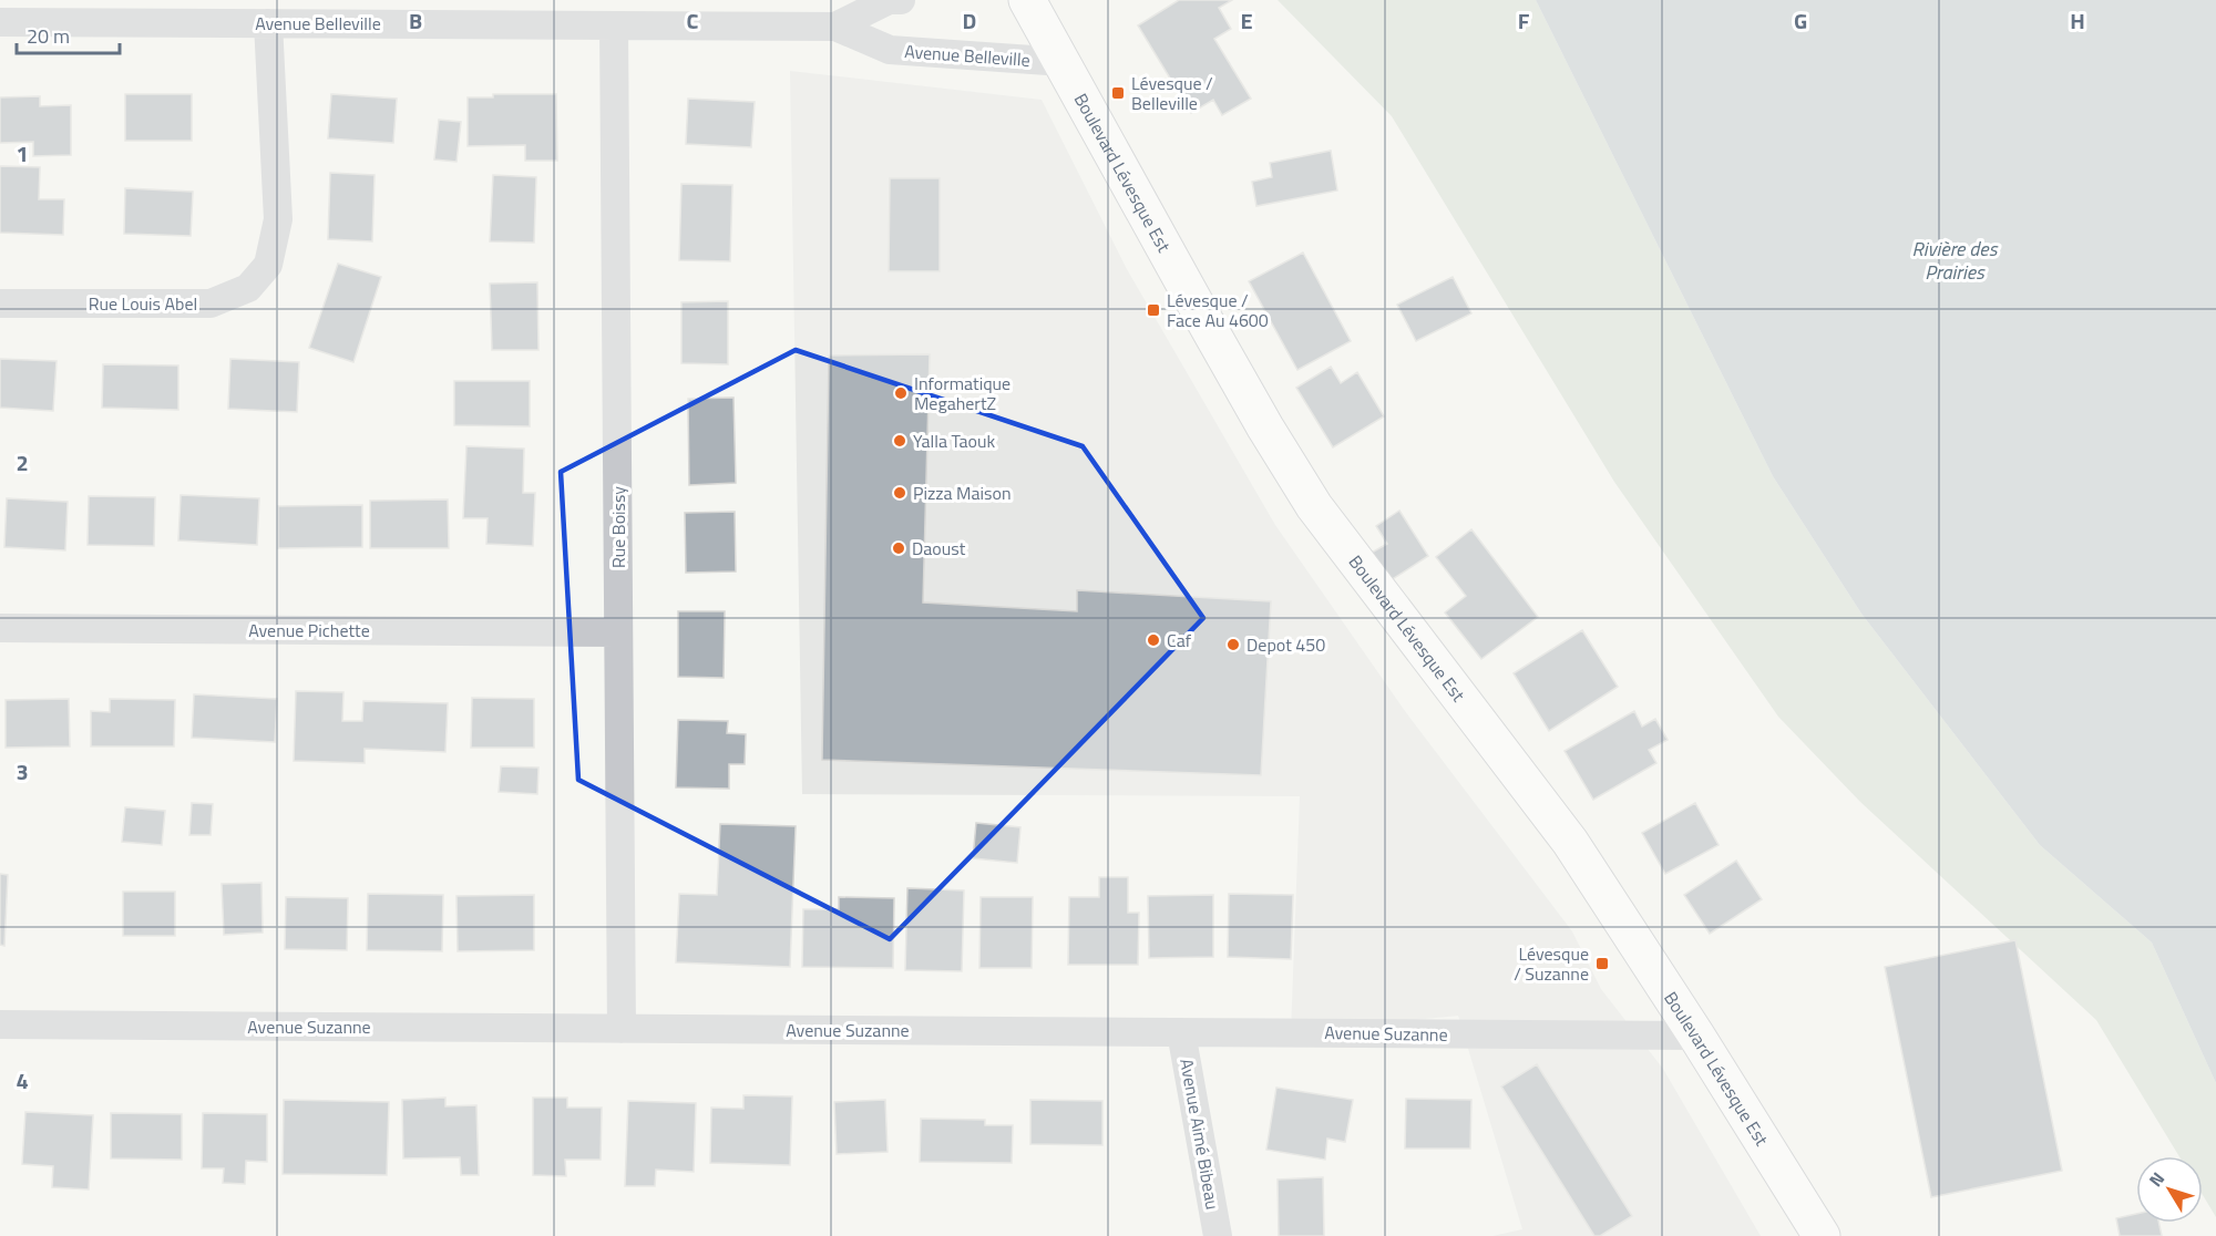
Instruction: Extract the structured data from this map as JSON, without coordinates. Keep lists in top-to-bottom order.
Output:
{
  "streets": {
    "street": [
      "Avenue Belleville",
      "Boulevard Lévesque Est",
      "Rue Louis Abel",
      "Rue Boissy",
      "Avenue Pichette",
      "Avenue Suzanne",
      "Avenue Aimé Bibeau"
    ]
  },
  "crossings": [
    ["Avenue Belleville", "Boulevard Lévesque Est"],
    ["Avenue Belleville", "Rue Louis Abel"],
    ["Avenue Belleville", "Rue Boissy"],
    ["Boulevard Lévesque Est", "Avenue Suzanne"],
    ["Rue Boissy", "Avenue Pichette"],
    ["Rue Boissy", "Avenue Suzanne"],
    ["Avenue Suzanne", "Avenue Aimé Bibeau"]
  ],
  "water": ["Rivière des Prairies"],
  "places": {
    "transit": ["Lévesque / Belleville", "Lévesque / Face Au 4600", "Lévesque / Suzanne"],
    "other": [
      "Informatique MegahertZ",
      "Yalla Taouk",
      "Pizza Maison",
      "Daoust",
      "Caf",
      "Depot 450"
    ]
  },
  "scale_bar": "20 m",
  "north": "top left",
  "grid": {
    "columns": [
      "B",
      "C",
      "D",
      "E",
      "F",
      "G",
      "H"
    ],
    "rows": [
      "1",
      "2",
      "3",
      "4"
    ]
  }
}
